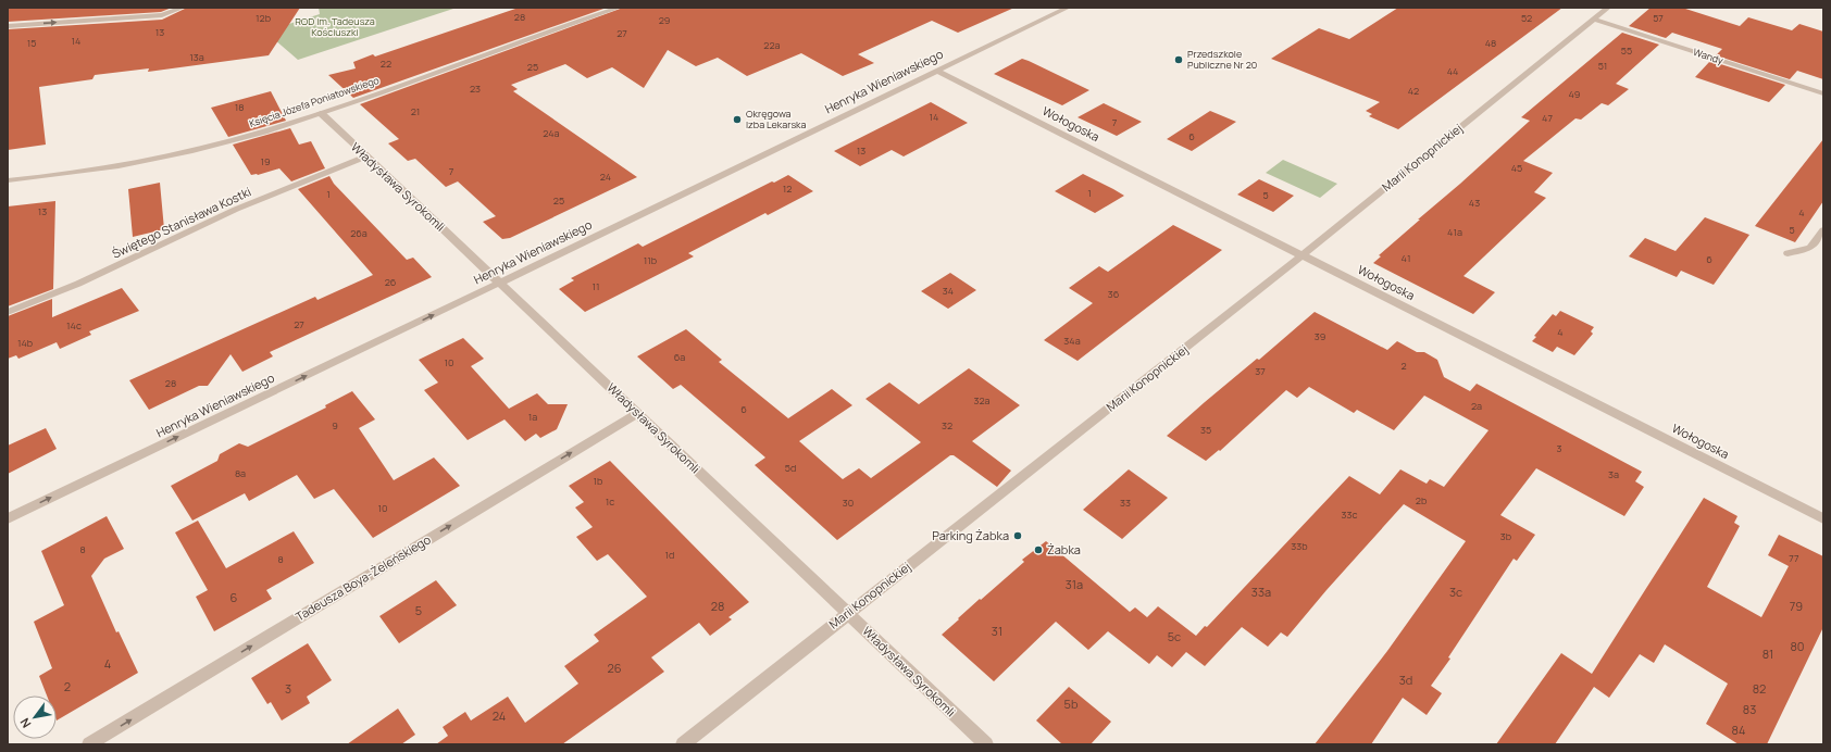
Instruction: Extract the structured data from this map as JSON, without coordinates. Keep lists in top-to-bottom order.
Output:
{
  "streets": {
    "street": [
      "Wandy",
      "Henryka Wieniawskiego",
      "Księcia Józefa Poniatowskiego",
      "Wołogoska",
      "Marii Konopnickiej",
      "Władysława Syrokomli",
      "Świętego Stanisława Kostki",
      "Tadeusza Boya-Żeleńskiego"
    ]
  },
  "crossings": [
    ["Wandy", "Marii Konopnickiej"],
    ["Henryka Wieniawskiego", "Wołogoska"],
    ["Henryka Wieniawskiego", "Władysława Syrokomli"],
    ["Księcia Józefa Poniatowskiego", "Władysława Syrokomli"],
    ["Wołogoska", "Marii Konopnickiej"],
    ["Marii Konopnickiej", "Władysława Syrokomli"],
    ["Władysława Syrokomli", "Świętego Stanisława Kostki"],
    ["Władysława Syrokomli", "Tadeusza Boya-Żeleńskiego"]
  ],
  "one_way": ["Henryka Wieniawskiego", "Tadeusza Boya-Żeleńskiego"],
  "parks": ["ROD im. Tadeusza Kościuszki"],
  "places": [
    "Przedszkole Publiczne Nr 20",
    "Okręgowa Izba Lekarska",
    "Parking Żabka",
    "Żabka"
  ],
  "house_numbers": [
    "28",
    "12b",
    "52",
    "57",
    "29",
    "13",
    "27",
    "14",
    "15",
    "48",
    "22a",
    "55",
    "13a",
    "22",
    "51",
    "25",
    "44",
    "23",
    "42",
    "49",
    "18",
    "21",
    "14",
    "47",
    "7",
    "24a",
    "6",
    "13",
    "19",
    "45",
    "7",
    "24",
    "12",
    "1",
    "1",
    "5",
    "25",
    "43",
    "13",
    "4",
    "5",
    "41a",
    "26a",
    "41",
    "6",
    "11b",
    "26",
    "11",
    "34",
    "36",
    "27",
    "14c",
    "4",
    "39",
    "34a",
    "14b",
    "6a",
    "10",
    "2",
    "37",
    "28",
    "32a",
    "2a",
    "6",
    "1a",
    "9",
    "32",
    "35",
    "3",
    "5d",
    "8a",
    "3a",
    "1b",
    "2b",
    "1c",
    "30",
    "33",
    "10",
    "33c",
    "3b",
    "33b",
    "8",
    "1d",
    "77",
    "8",
    "31a",
    "33a",
    "3c",
    "6",
    "28",
    "79",
    "5",
    "31",
    "5c",
    "80",
    "81",
    "4",
    "26",
    "3d",
    "2",
    "3",
    "82",
    "5b",
    "83",
    "24",
    "84"
  ],
  "north": "bottom left"
}
